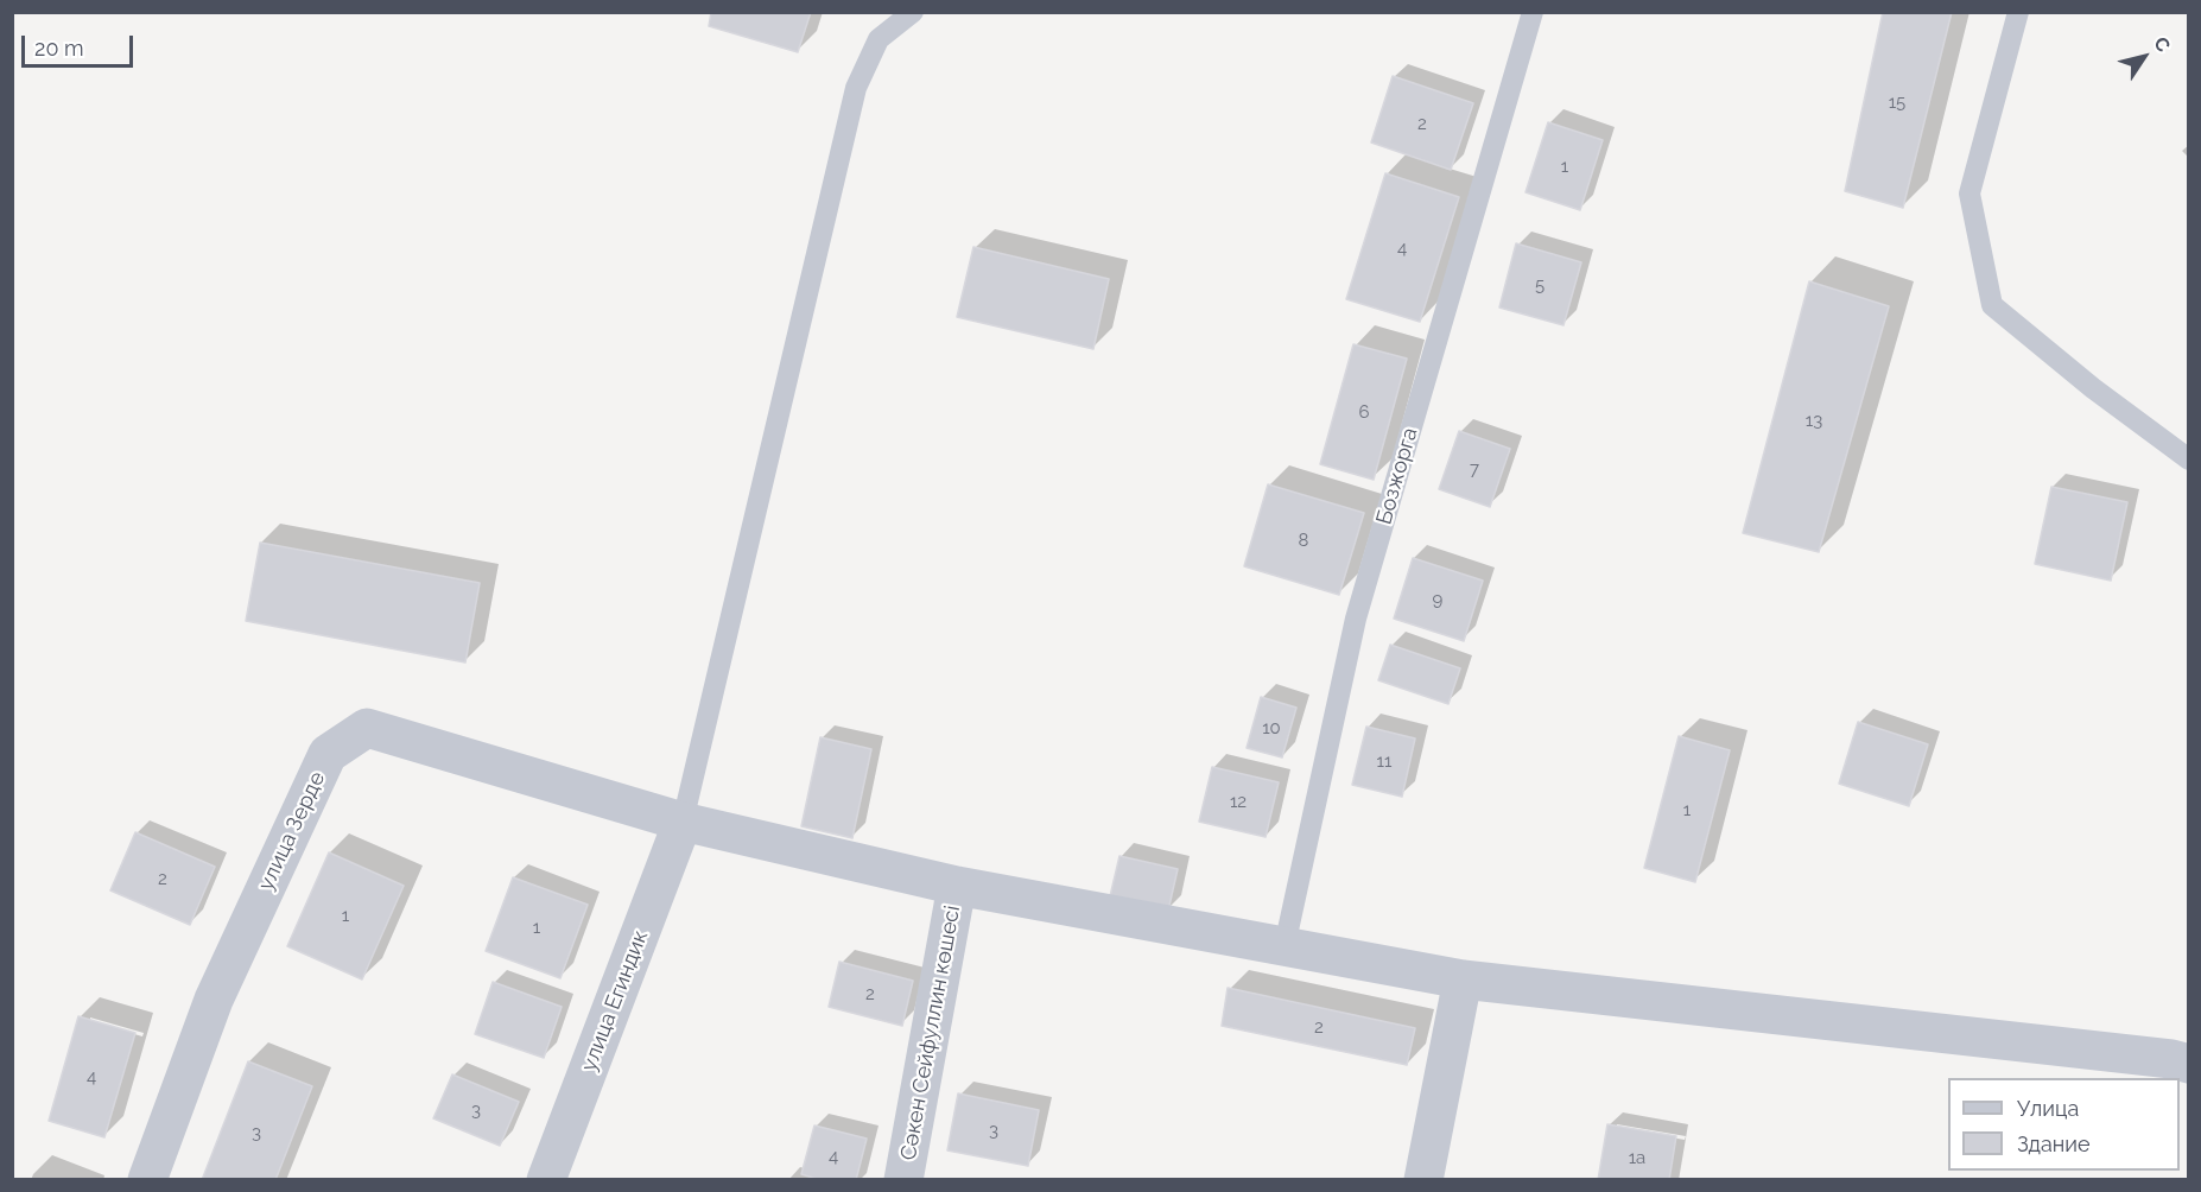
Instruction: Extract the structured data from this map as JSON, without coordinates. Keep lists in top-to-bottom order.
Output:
{
  "streets": {
    "street": ["улица Зерде", "улица Егиндик", "Сәкен Сейфуллин көшесі"],
    "lane": ["Бозжорга"]
  },
  "crossings": [
    ["улица Зерде", "улица Егиндик"]
  ],
  "house_numbers": [
    "15",
    "2",
    "1",
    "4",
    "5",
    "6",
    "13",
    "7",
    "8",
    "9",
    "10",
    "11",
    "12",
    "1",
    "2",
    "1",
    "1",
    "2",
    "2",
    "4",
    "3",
    "3",
    "3",
    "4",
    "1а"
  ],
  "legend": ["Улица", "Здание"],
  "scale_bar": "20 m",
  "north": "top right"
}
